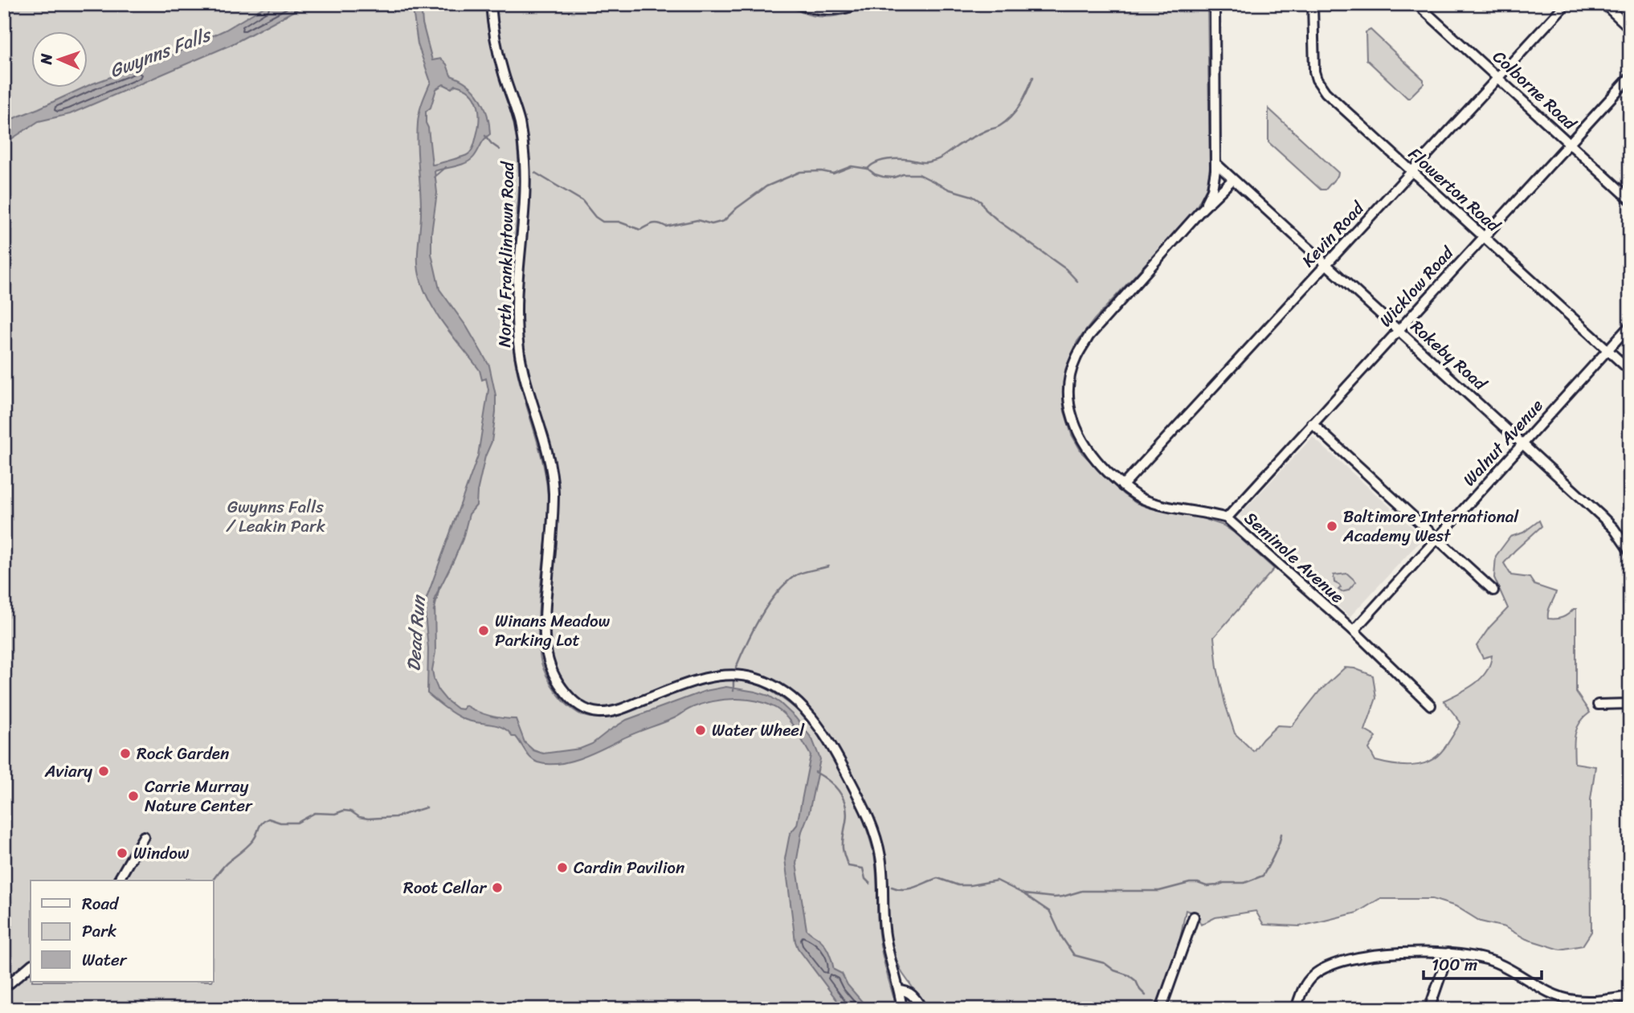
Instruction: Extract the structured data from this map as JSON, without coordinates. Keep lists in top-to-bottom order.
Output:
{
  "streets": {
    "street": [
      "Colborne Road",
      "Flowerton Road",
      "Kevin Road",
      "North Franklintown Road",
      "Wicklow Road",
      "Rokeby Road",
      "Walnut Avenue",
      "Seminole Avenue"
    ]
  },
  "crossings": [
    ["Colborne Road", "Kevin Road"],
    ["Colborne Road", "Wicklow Road"],
    ["Flowerton Road", "Kevin Road"],
    ["Flowerton Road", "Wicklow Road"],
    ["Flowerton Road", "Walnut Avenue"],
    ["Kevin Road", "Rokeby Road"],
    ["Kevin Road", "Seminole Avenue"],
    ["Wicklow Road", "Rokeby Road"],
    ["Wicklow Road", "Seminole Avenue"],
    ["Rokeby Road", "Walnut Avenue"],
    ["Rokeby Road", "Seminole Avenue"],
    ["Walnut Avenue", "Seminole Avenue"]
  ],
  "water": ["Gwynns Falls", "Dead Run"],
  "parks": ["Gwynns Falls / Leakin Park"],
  "places": [
    "Baltimore International Academy West",
    "Winans Meadow Parking Lot",
    "Water Wheel",
    "Rock Garden",
    "Aviary",
    "Carrie Murray Nature Center",
    "Window",
    "Cardin Pavilion",
    "Root Cellar"
  ],
  "legend": ["Road", "Park", "Water"],
  "scale_bar": "100 m",
  "north": "left"
}
